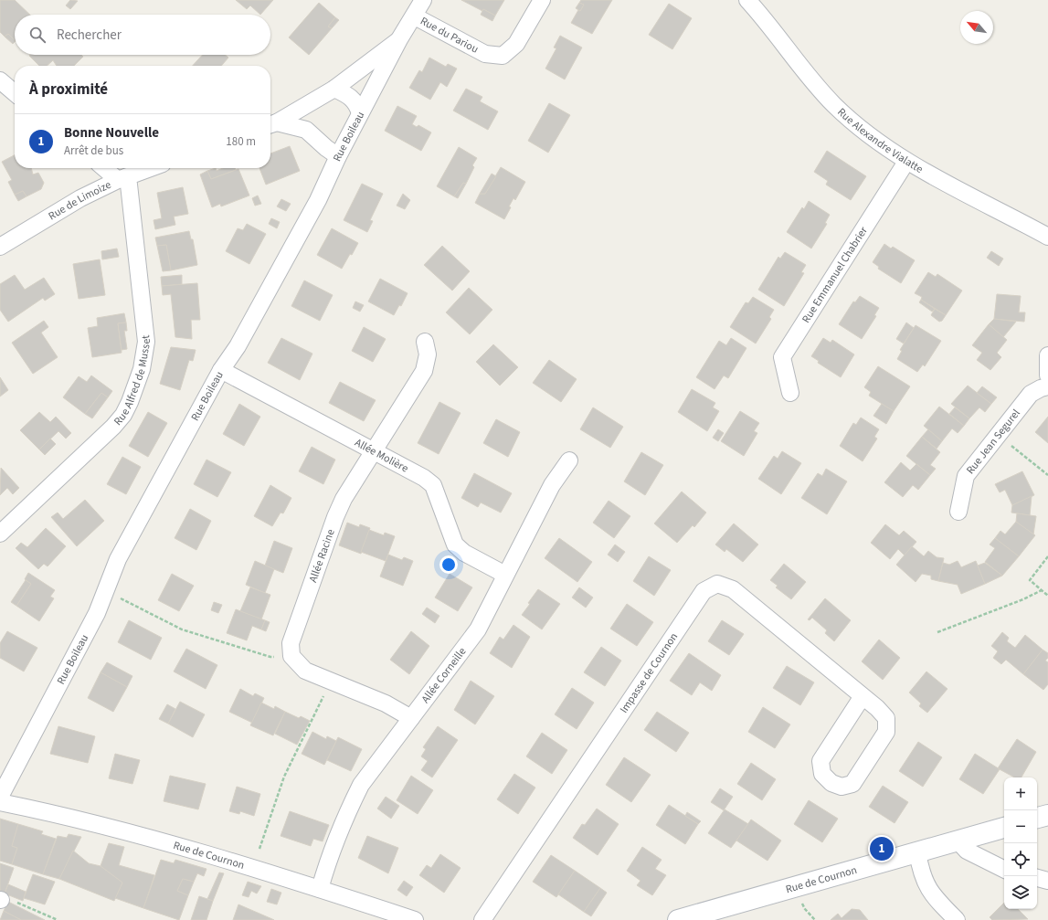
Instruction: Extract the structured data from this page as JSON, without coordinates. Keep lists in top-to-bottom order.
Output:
{
  "streets": {
    "street": [
      "Rue du Pariou",
      "Rue Boileau",
      "Rue Alexandre Vialatte",
      "Rue de Limoize",
      "Rue Emmanuel Chabrier",
      "Rue Alfred de Musset",
      "Rue Jean Segurel",
      "Allée Molière",
      "Allée Racine",
      "Impasse de Cournon",
      "Allée Corneille",
      "Rue de Cournon"
    ]
  },
  "crossings": [
    ["Rue du Pariou", "Rue Boileau"],
    ["Rue Boileau", "Allée Molière"],
    ["Rue Alexandre Vialatte", "Rue Emmanuel Chabrier"],
    ["Rue de Limoize", "Rue Alfred de Musset"],
    ["Allée Molière", "Allée Racine"],
    ["Allée Molière", "Allée Corneille"],
    ["Allée Corneille", "Rue de Cournon"]
  ],
  "north": "top left",
  "page": {
    "search": "Rechercher",
    "heading": "À proximité",
    "list": [
      {
        "mark": "1",
        "name": "Bonne Nouvelle",
        "note": "Arrêt de bus",
        "value": "180 m"
      }
    ],
    "map_buttons": ["+", "−"],
    "pins": "1"
  }
}
